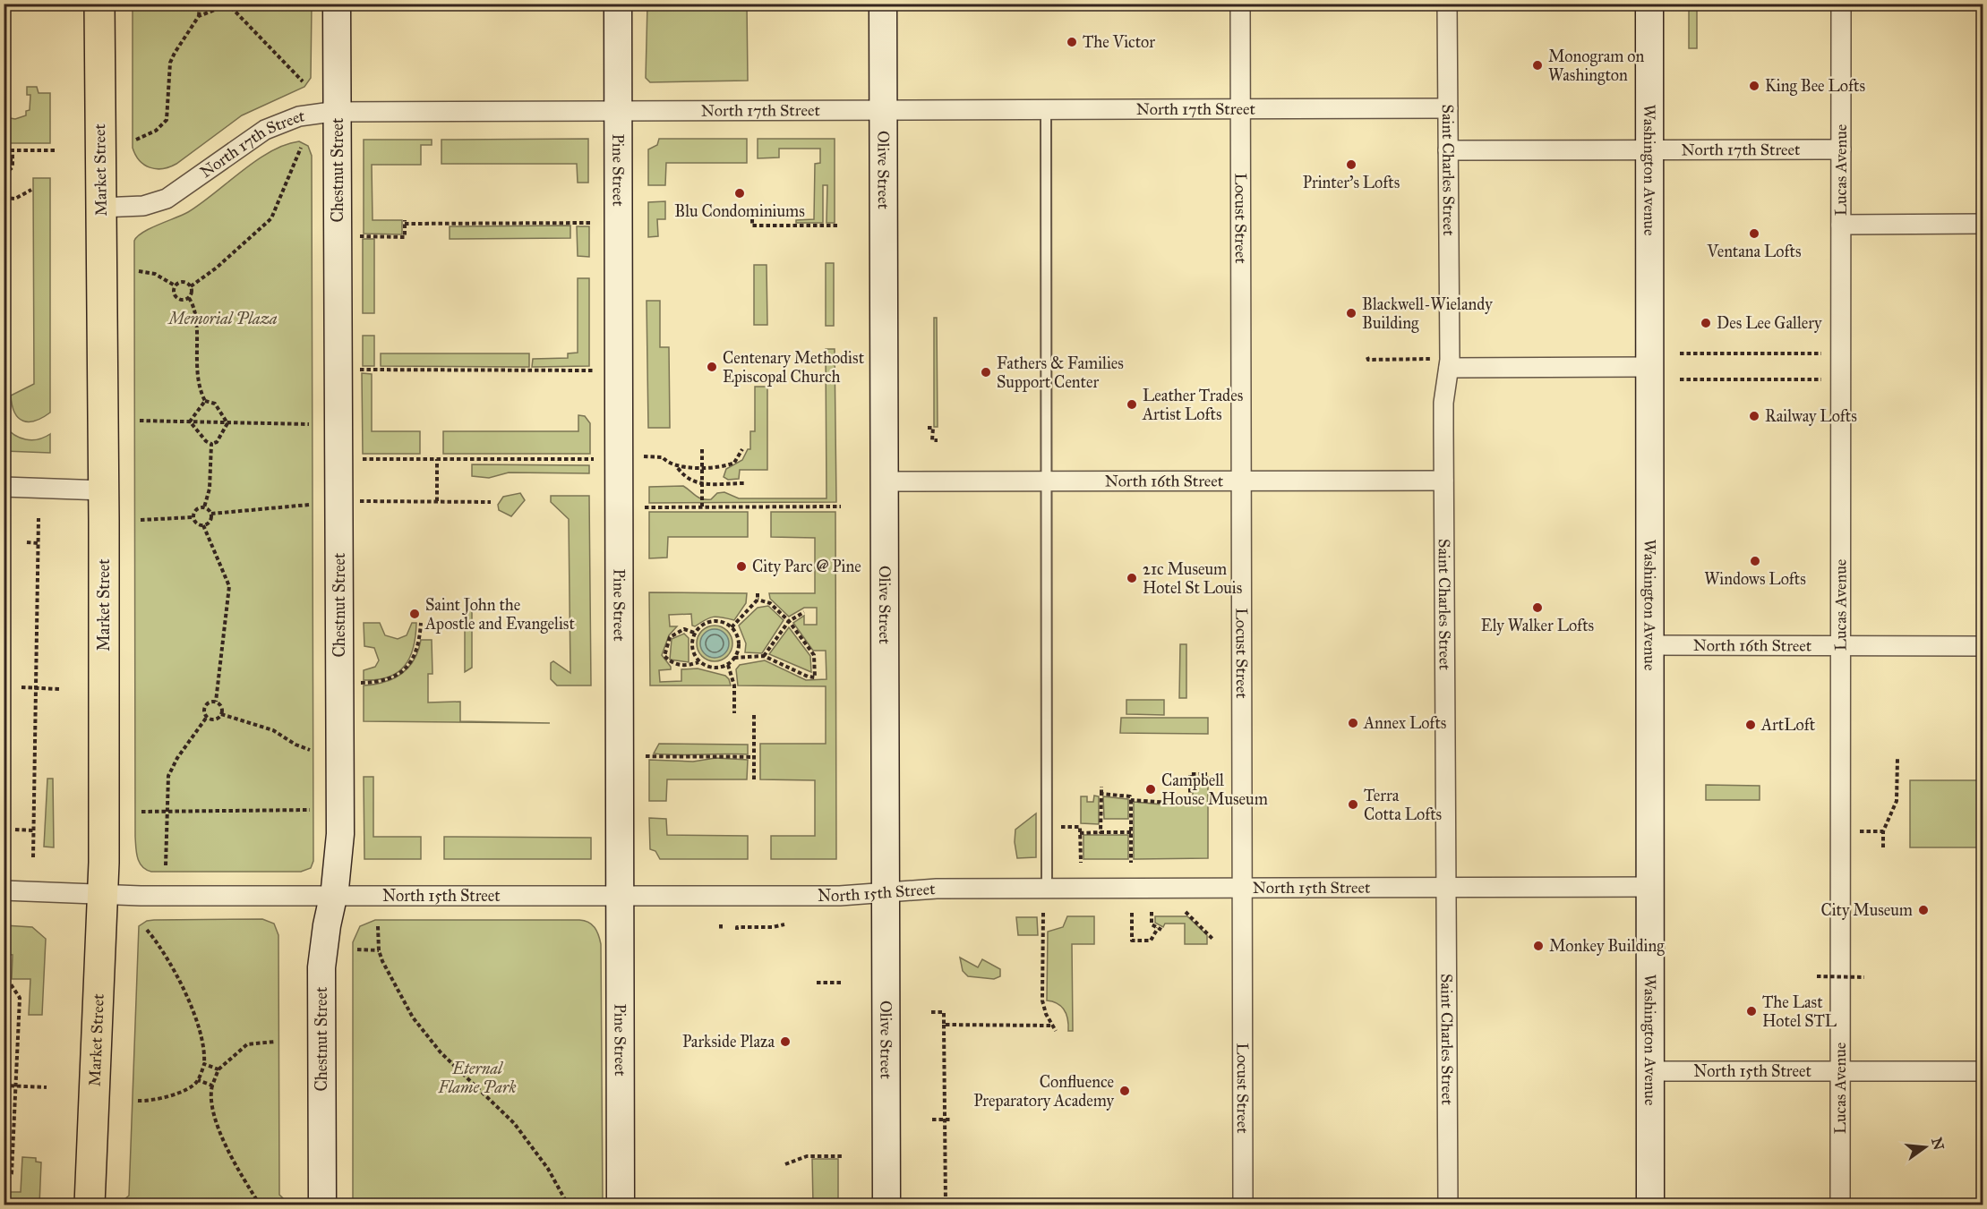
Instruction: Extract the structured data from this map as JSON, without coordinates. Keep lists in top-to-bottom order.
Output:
{
  "streets": {
    "main road": [
      "Market Street",
      "Chestnut Street",
      "Pine Street",
      "Olive Street",
      "Washington Avenue"
    ],
    "street": [
      "North 17th Street",
      "Saint Charles Street",
      "Lucas Avenue",
      "Locust Street",
      "North 16th Street",
      "North 15th Street"
    ]
  },
  "crossings": [
    ["North 17th Street", "Market Street"],
    ["North 17th Street", "Chestnut Street"],
    ["North 17th Street", "Pine Street"],
    ["North 17th Street", "Olive Street"],
    ["North 17th Street", "Saint Charles Street"],
    ["North 17th Street", "Washington Avenue"],
    ["North 17th Street", "Lucas Avenue"],
    ["North 17th Street", "Locust Street"],
    ["Market Street", "North 15th Street"],
    ["Chestnut Street", "North 15th Street"],
    ["Pine Street", "North 15th Street"],
    ["Olive Street", "North 16th Street"],
    ["Olive Street", "North 15th Street"],
    ["Saint Charles Street", "North 16th Street"],
    ["Saint Charles Street", "North 15th Street"],
    ["Washington Avenue", "North 16th Street"],
    ["Washington Avenue", "North 15th Street"],
    ["Lucas Avenue", "North 16th Street"],
    ["Lucas Avenue", "North 15th Street"],
    ["Locust Street", "North 16th Street"],
    ["Locust Street", "North 15th Street"]
  ],
  "parks": ["Memorial Plaza", "Eternal Flame Park"],
  "places": [
    "The Victor",
    "Monogram on Washington",
    "King Bee Lofts",
    "Printer's Lofts",
    "Blu Condominiums",
    "Ventana Lofts",
    "Blackwell-Wielandy Building",
    "Des Lee Gallery",
    "Centenary Methodist Episcopal Church",
    "Fathers & Families Support Center",
    "Leather Trades Artist Lofts",
    "Railway Lofts",
    "Windows Lofts",
    "City Parc @ Pine",
    "21c Museum Hotel St Louis",
    "Ely Walker Lofts",
    "Saint John the Apostle and Evangelist",
    "Annex Lofts",
    "ArtLoft",
    "Campbell House Museum",
    "Terra Cotta Lofts",
    "City Museum",
    "Monkey Building",
    "The Last Hotel STL",
    "Parkside Plaza",
    "Confluence Preparatory Academy"
  ],
  "north": "right"
}
